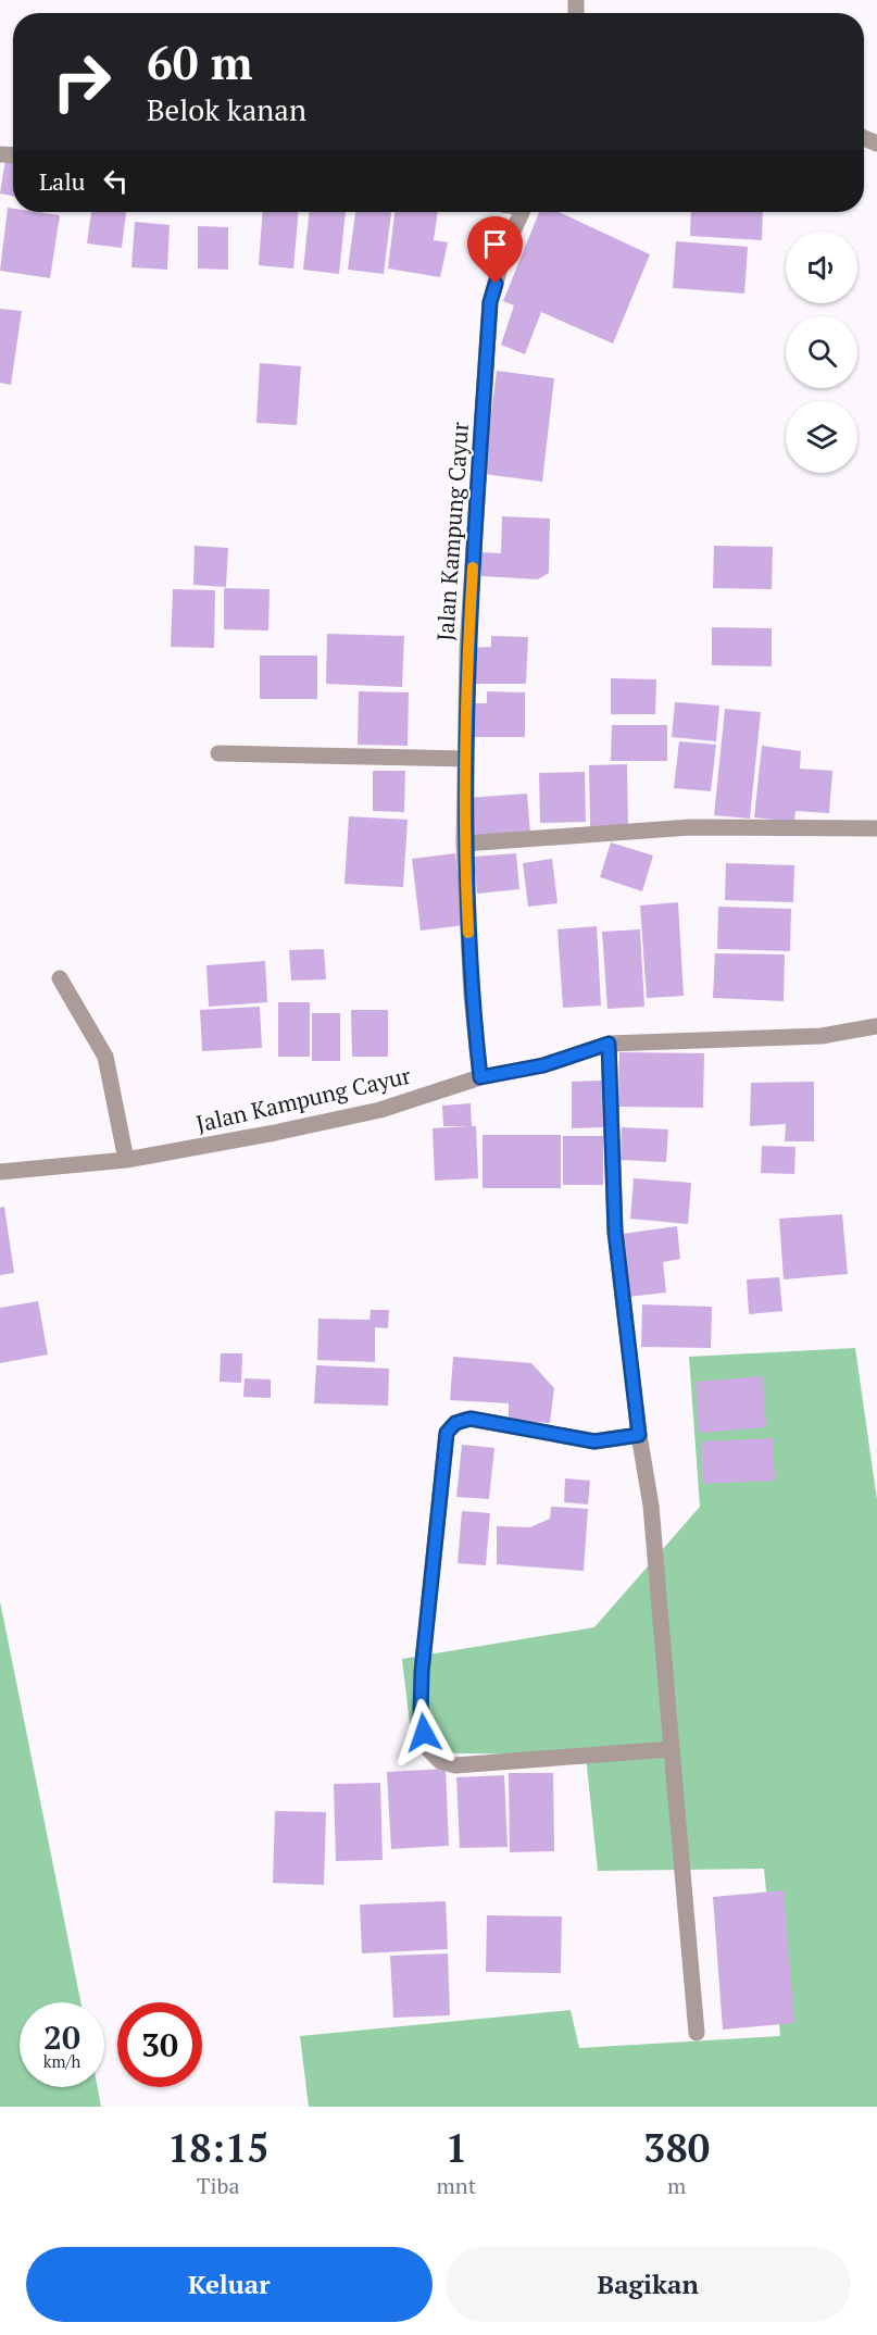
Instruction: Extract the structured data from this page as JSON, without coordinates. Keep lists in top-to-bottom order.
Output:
{
  "streets": {
    "street": ["Jalan Kampung Cayur"]
  },
  "page": {
    "turn": ["60 m", "Belok kanan"],
    "then": "Lalu",
    "speed": "20 km/h",
    "limit": "30",
    "eta": [
      "18:15",
      "Tiba",
      "1",
      "mnt",
      "380",
      "m"
    ],
    "buttons": ["Keluar", "Bagikan"]
  }
}
